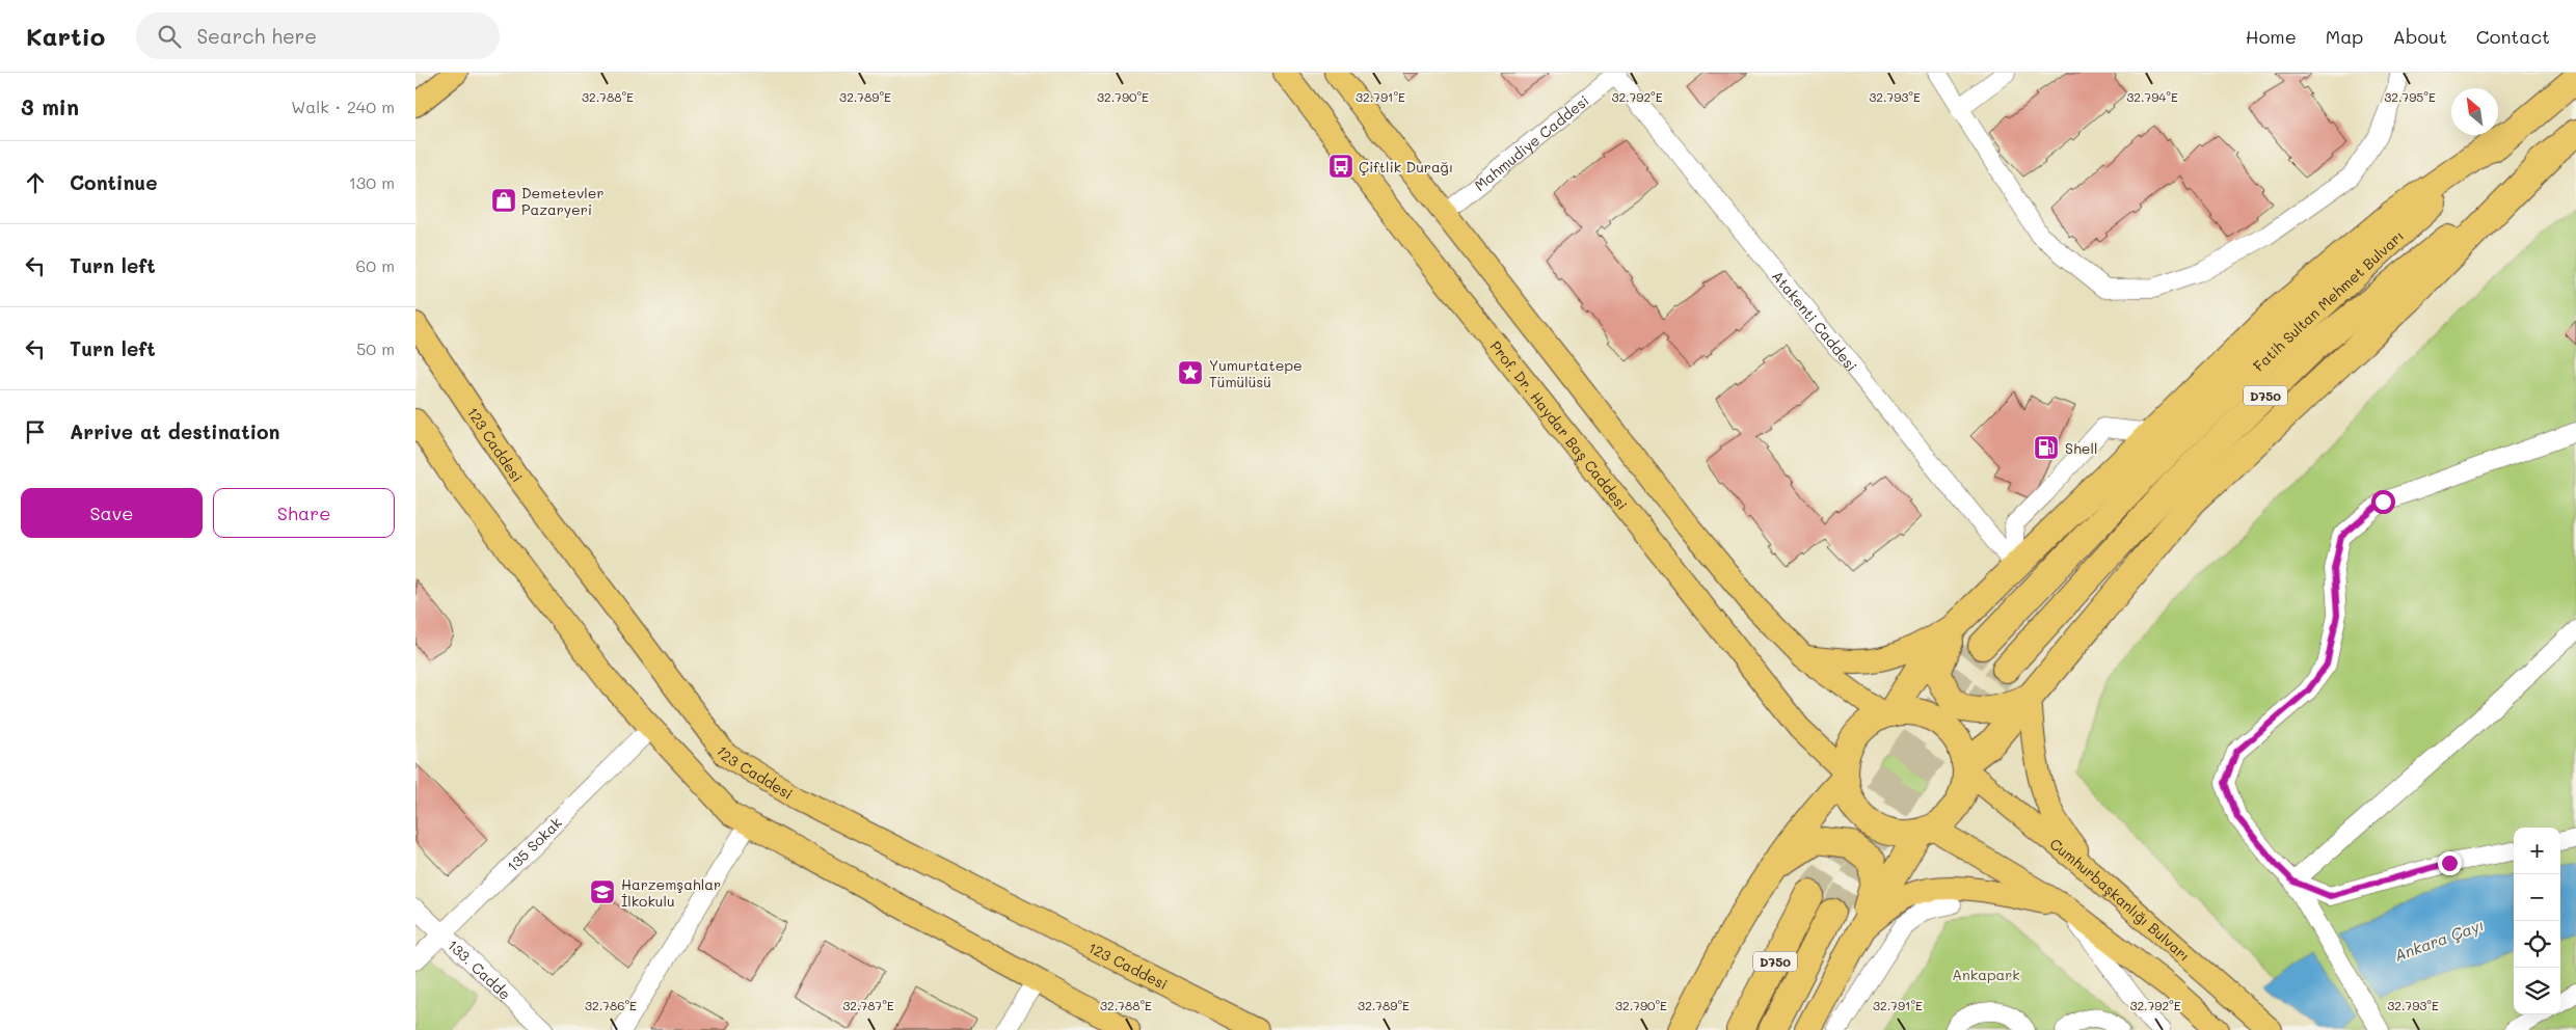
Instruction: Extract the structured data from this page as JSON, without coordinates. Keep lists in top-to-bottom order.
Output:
{
  "streets": {
    "highway": ["Fatih Sultan Mehmet Bulvarı", "D750"],
    "main road": ["Prof. Dr. Haydar Baş Caddesi", "123 Caddesi", "Cumhurbaşkanlığı Bulvarı"],
    "street": [
      "Mahmudiye Caddesi",
      "Atakenti Caddesi",
      "135 Sokak",
      "133. Cadde"
    ]
  },
  "crossings": [
    ["Mahmudiye Caddesi", "Atakenti Caddesi"],
    ["Prof. Dr. Haydar Baş Caddesi", "Cumhurbaşkanlığı Bulvarı"],
    ["135 Sokak", "133. Cadde"]
  ],
  "water": ["Ankara Çayı"],
  "parks": ["Ankapark"],
  "places": {
    "bus stop": ["Çiftlik Durağı"],
    "shop": ["Demetevler Pazaryeri"],
    "place": ["Yumurtatepe Tümülüsü"],
    "fuel station": ["Shell"],
    "school or university": ["Harzemşahlar İlkokulu"]
  },
  "north": "top left",
  "page": {
    "header": "Kartio",
    "search": "Search here",
    "nav": [
      "Home",
      "Map",
      "About",
      "Contact"
    ],
    "heading": ["3 min", "Walk · 240 m"],
    "list": [
      ["Continue", "130 m"],
      ["Turn left", "60 m"],
      ["Turn left", "50 m"],
      "Arrive at destination"
    ],
    "buttons": ["Save", "Share"],
    "map_buttons": ["+", "−"]
  },
  "coordinates": [
    "32.788°E",
    "32.789°E",
    "32.790°E",
    "32.791°E",
    "32.792°E",
    "32.793°E",
    "32.794°E",
    "32.795°E",
    "32.786°E",
    "32.787°E"
  ]
}
